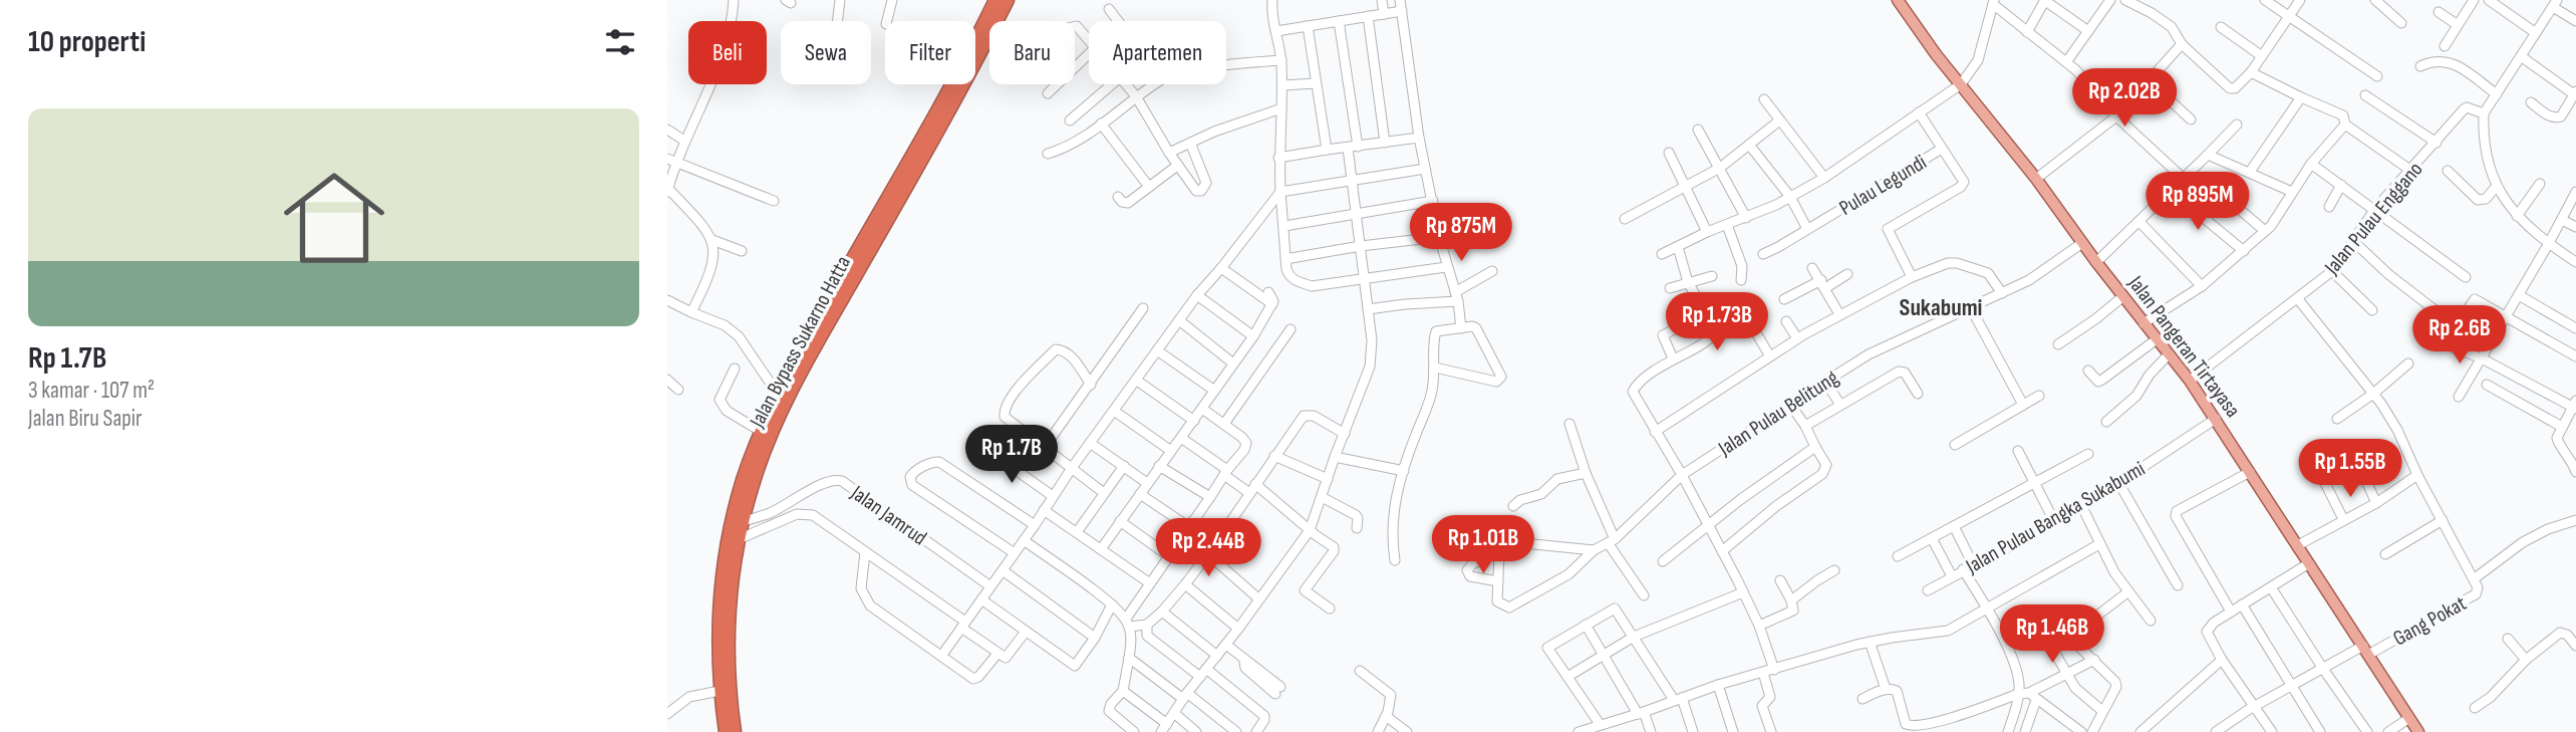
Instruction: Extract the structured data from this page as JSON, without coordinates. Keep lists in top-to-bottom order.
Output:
{
  "streets": {
    "highway": ["Jalan Bypass Sukarno Hatta"],
    "main road": ["Jalan Pangeran Tirtayasa"],
    "street": [
      "Pulau Legundi",
      "Jalan Pulau Enggano",
      "Jalan Pulau Belitung",
      "Jalan Jamrud",
      "Jalan Pulau Bangka Sukabumi",
      "Gang Pokat"
    ]
  },
  "crossings": [
    ["Jalan Pulau Enggano", "Jalan Pangeran Tirtayasa"],
    ["Jalan Bypass Sukarno Hatta", "Jalan Jamrud"],
    ["Jalan Pangeran Tirtayasa", "Jalan Pulau Belitung"],
    ["Jalan Pangeran Tirtayasa", "Jalan Pulau Bangka Sukabumi"],
    ["Jalan Pangeran Tirtayasa", "Gang Pokat"]
  ],
  "districts": ["Sukabumi"],
  "page": {
    "heading": "10 properti",
    "chip": [
      "Beli",
      "Sewa",
      "Filter",
      "Baru",
      "Apartemen"
    ],
    "price": [
      "Rp 2.02B",
      "Rp 895M",
      "Rp 875M",
      "Rp 1.73B",
      "Rp 2.6B",
      "Rp 1.7B",
      "Rp 1.55B",
      "Rp 1.01B",
      "Rp 2.44B",
      "Rp 1.46B"
    ],
    "list": [
      {
        "name": "Rp 1.7B",
        "note": "3 kamar · 107 m² · Jalan Biru Sapir"
      }
    ]
  }
}
